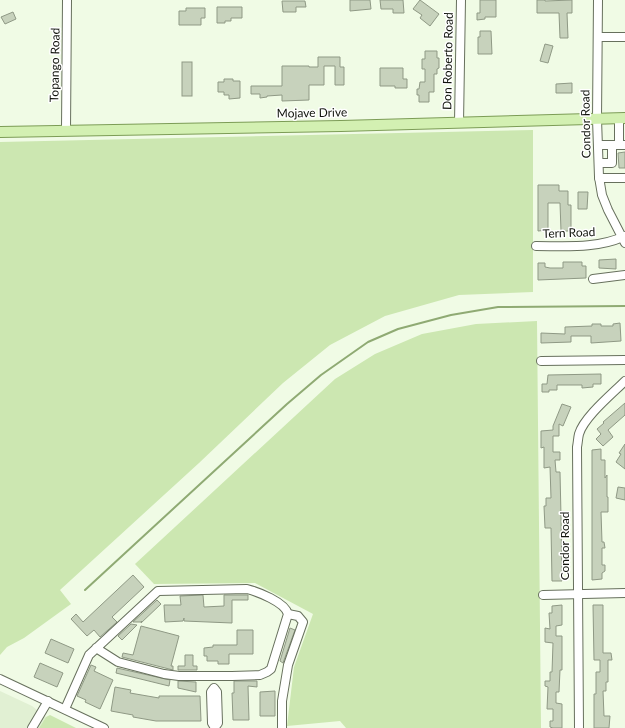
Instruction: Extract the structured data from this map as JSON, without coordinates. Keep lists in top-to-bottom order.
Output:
{
  "streets": {
    "main road": ["Mojave Drive"],
    "street": [
      "Don Roberto Road",
      "Topango Road",
      "Condor Road",
      "Tern Road"
    ]
  },
  "crossings": [
    ["Don Roberto Road", "Mojave Drive"],
    ["Topango Road", "Mojave Drive"],
    ["Mojave Drive", "Condor Road"],
    ["Condor Road", "Tern Road"]
  ]
}
